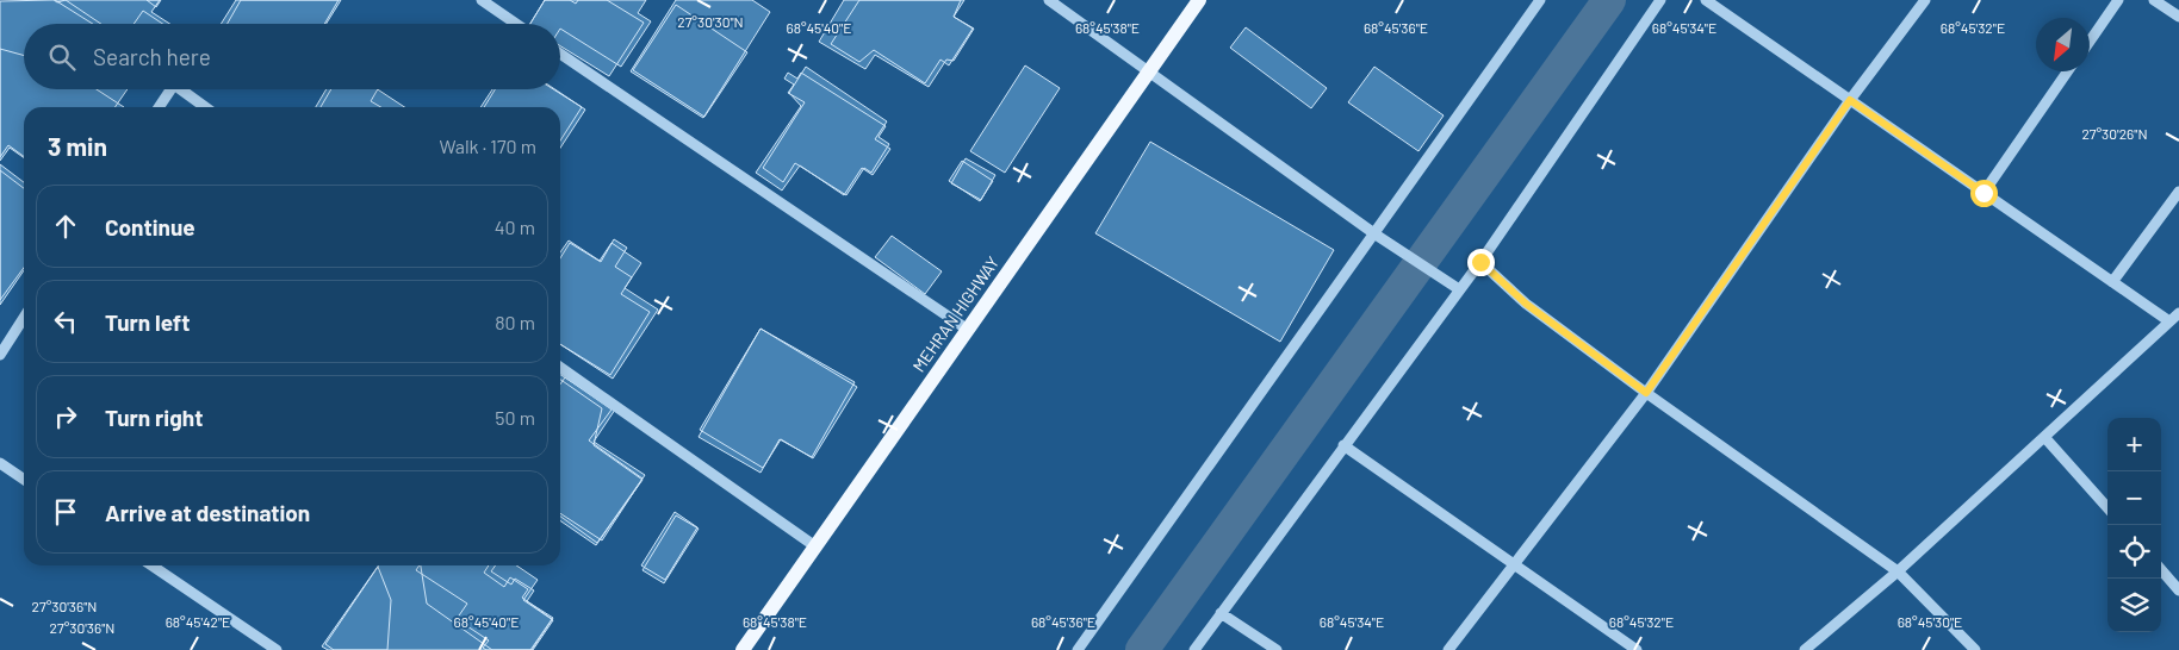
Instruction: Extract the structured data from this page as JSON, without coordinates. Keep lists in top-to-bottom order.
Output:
{
  "streets": {
    "main road": ["MEHRAN HIGHWAY"]
  },
  "north": "bottom left",
  "page": {
    "search": "Search here",
    "heading": ["3 min", "Walk · 170 m"],
    "list": [
      ["Continue", "40 m"],
      ["Turn left", "80 m"],
      ["Turn right", "50 m"],
      "Arrive at destination"
    ],
    "map_buttons": ["+", "−"]
  },
  "coordinates": [
    "27°30'30\"N",
    "68°45'40\"E",
    "68°45'38\"E",
    "68°45'36\"E",
    "68°45'34\"E",
    "68°45'32\"E",
    "27°30'26\"N",
    "27°30'36\"N",
    "68°45'42\"E",
    "68°45'30\"E"
  ]
}
